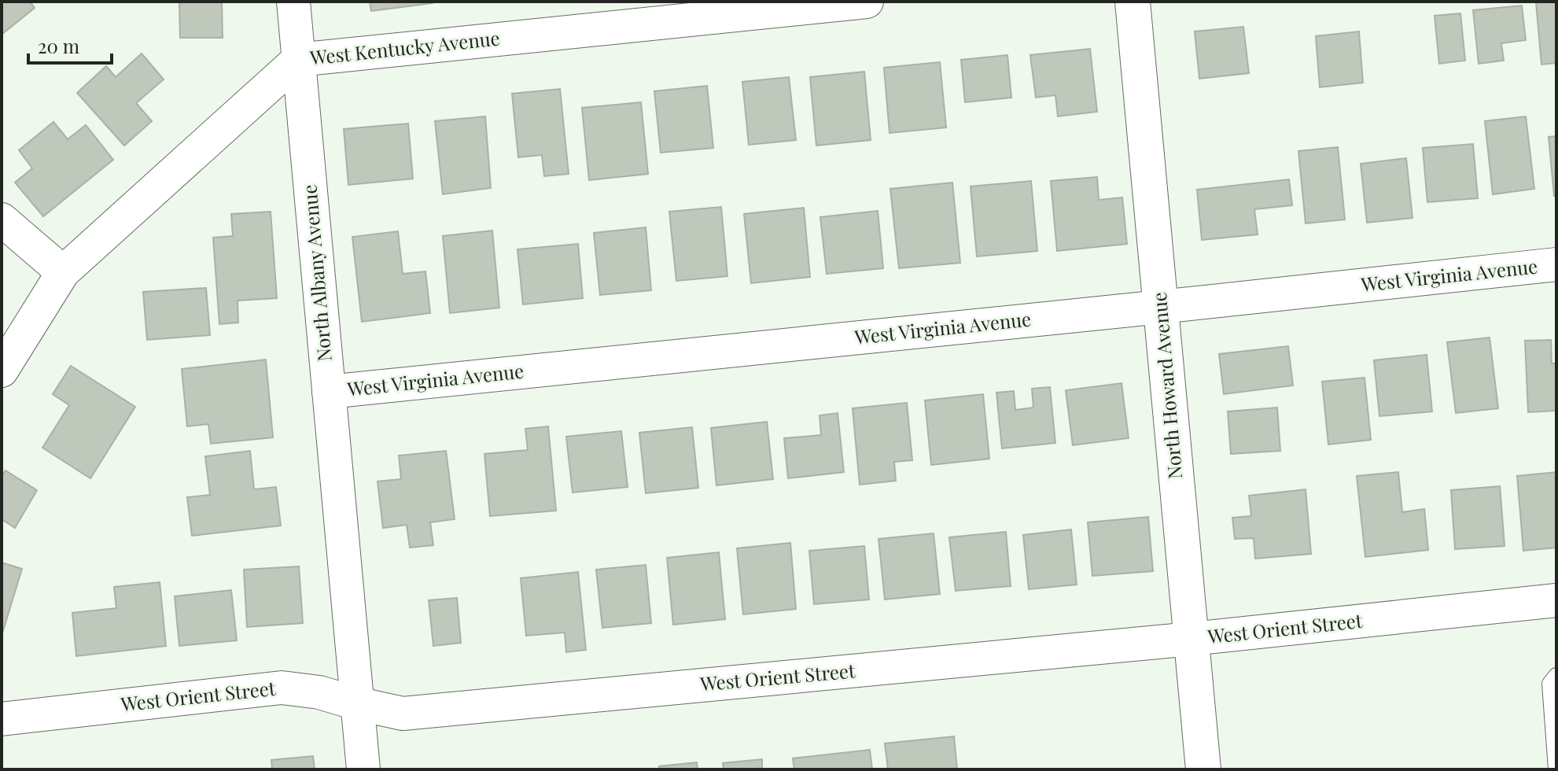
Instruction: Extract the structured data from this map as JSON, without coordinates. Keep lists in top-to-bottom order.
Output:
{
  "streets": {
    "street": [
      "West Kentucky Avenue",
      "North Albany Avenue",
      "West Virginia Avenue",
      "North Howard Avenue",
      "West Orient Street"
    ]
  },
  "crossings": [
    ["West Kentucky Avenue", "North Albany Avenue"],
    ["North Albany Avenue", "West Virginia Avenue"],
    ["North Albany Avenue", "West Orient Street"],
    ["West Virginia Avenue", "North Howard Avenue"],
    ["North Howard Avenue", "West Orient Street"]
  ],
  "scale_bar": "20 m"
}
